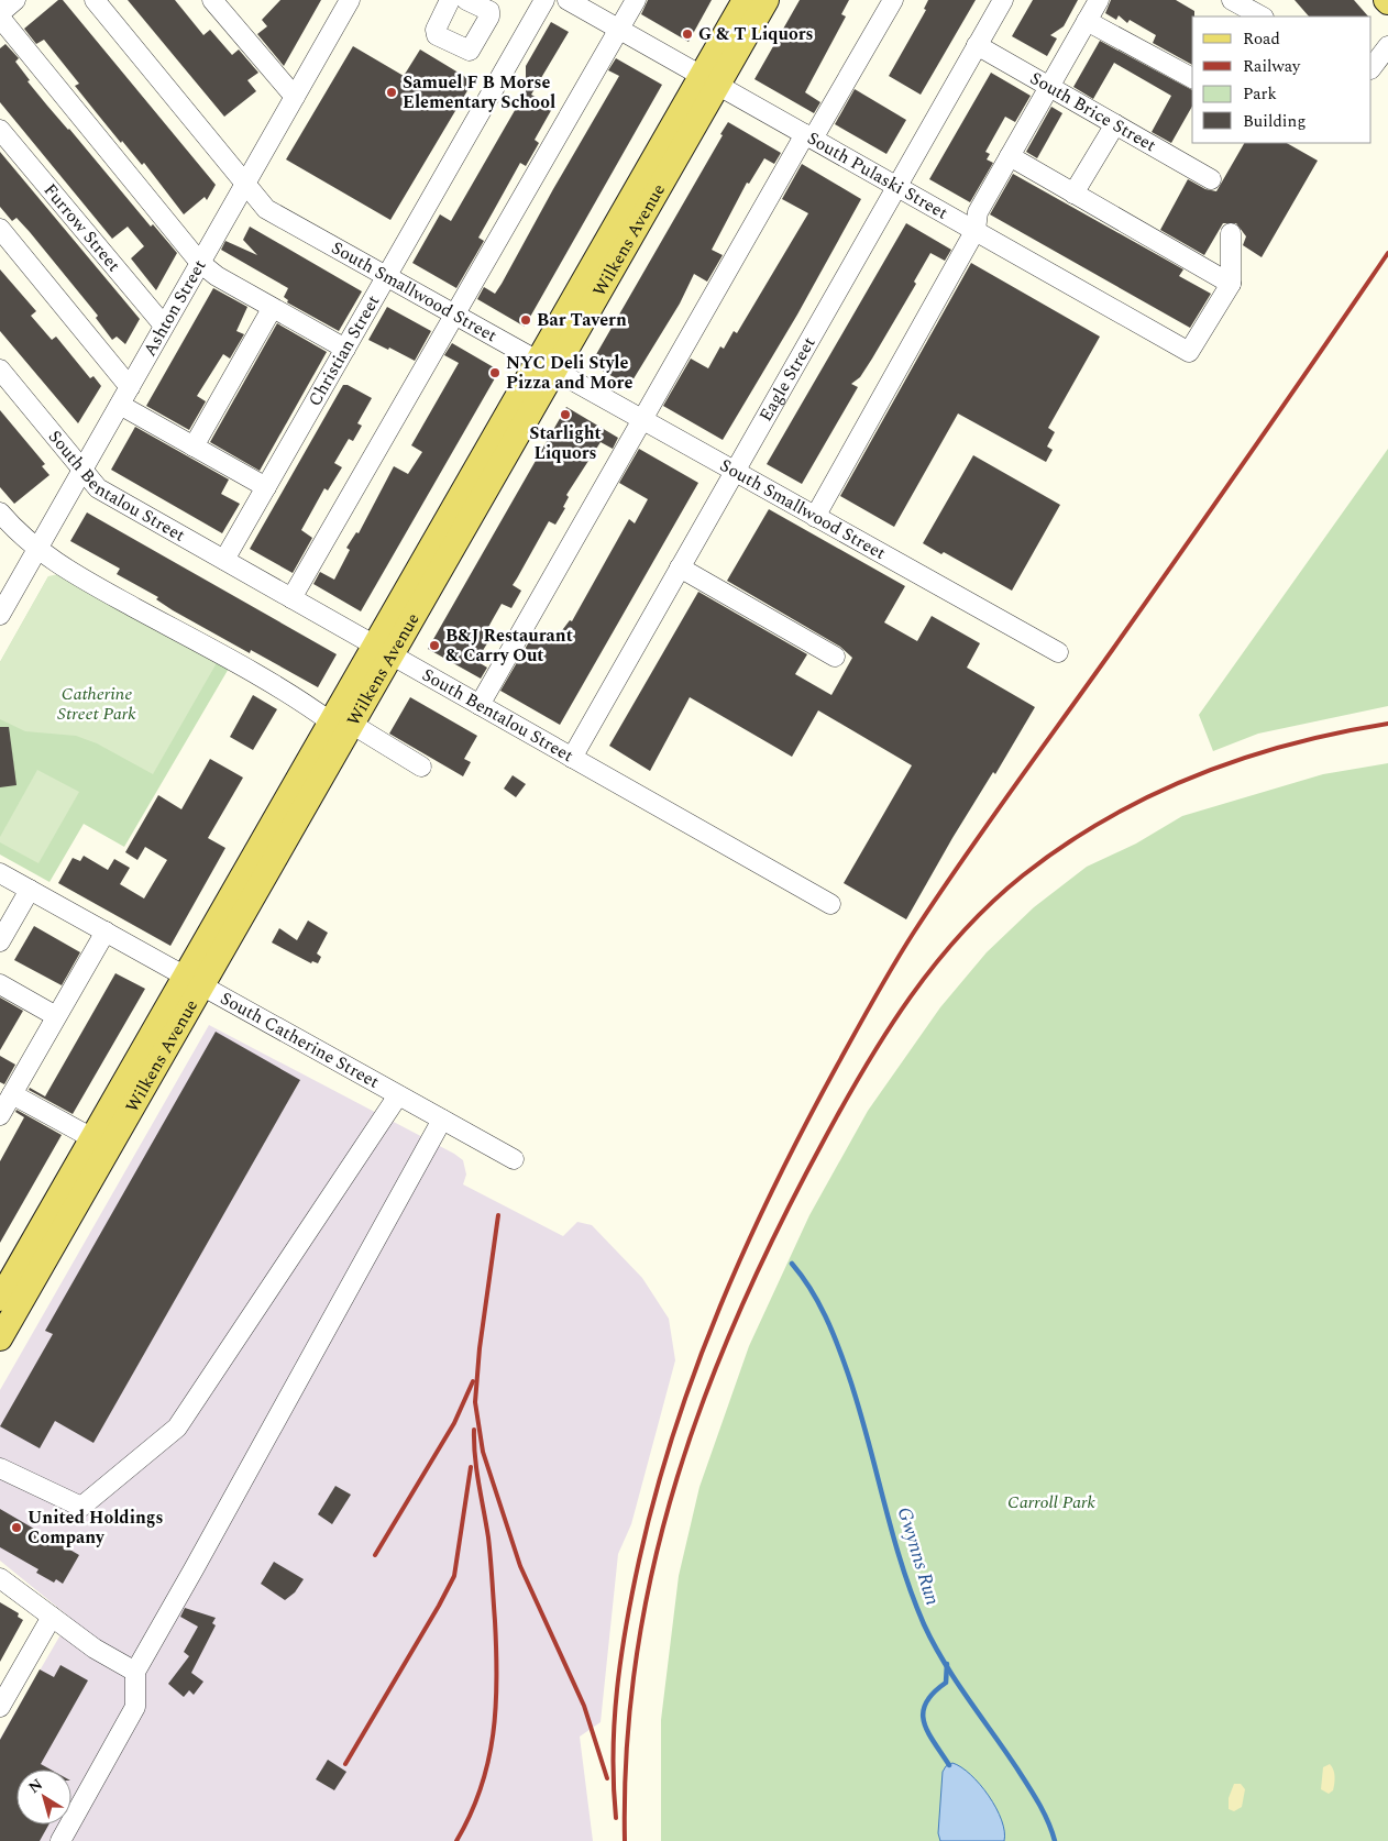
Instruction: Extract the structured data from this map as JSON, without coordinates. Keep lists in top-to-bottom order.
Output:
{
  "streets": {
    "main road": ["Wilkens Avenue"],
    "street": [
      "South Brice Street",
      "South Pulaski Street",
      "Furrow Street",
      "South Smallwood Street",
      "Ashton Street",
      "Christian Street",
      "Eagle Street",
      "South Bentalou Street",
      "South Catherine Street"
    ]
  },
  "crossings": [
    ["South Brice Street", "Eagle Street"],
    ["South Pulaski Street", "Wilkens Avenue"],
    ["South Pulaski Street", "Eagle Street"],
    ["Furrow Street", "Ashton Street"],
    ["Wilkens Avenue", "South Smallwood Street"],
    ["Wilkens Avenue", "South Bentalou Street"],
    ["Wilkens Avenue", "South Catherine Street"],
    ["South Smallwood Street", "Ashton Street"],
    ["South Smallwood Street", "Christian Street"],
    ["South Smallwood Street", "Eagle Street"],
    ["Ashton Street", "South Bentalou Street"],
    ["Christian Street", "South Bentalou Street"],
    ["Eagle Street", "South Bentalou Street"]
  ],
  "water": ["Gwynns Run"],
  "parks": ["Catherine Street Park", "Carroll Park"],
  "places": [
    "G & T Liquors",
    "Samuel F B Morse Elementary School",
    "Bar Tavern",
    "NYC Deli Style Pizza and More",
    "Starlight Liquors",
    "B&J Restaurant & Carry Out",
    "United Holdings Company"
  ],
  "legend": [
    "Road",
    "Railway",
    "Park",
    "Building"
  ],
  "north": "top left"
}
